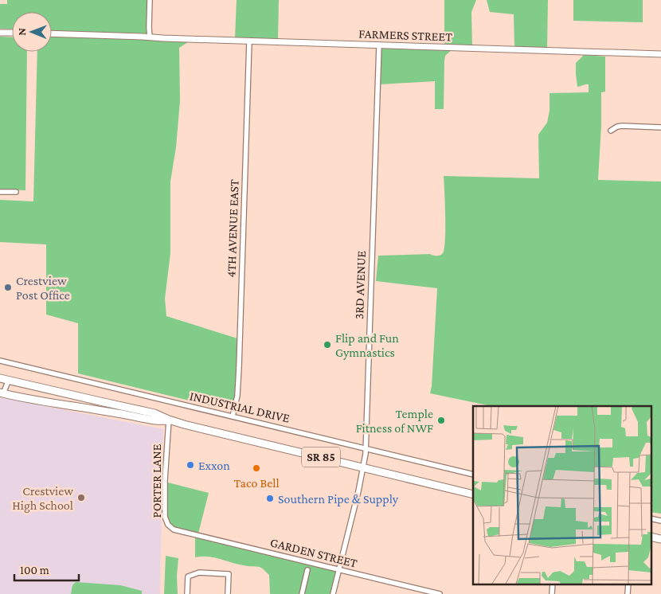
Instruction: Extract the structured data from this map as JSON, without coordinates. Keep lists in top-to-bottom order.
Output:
{
  "streets": {
    "main road": ["SR 85"],
    "street": [
      "FARMERS STREET",
      "4TH AVENUE EAST",
      "3RD AVENUE",
      "INDUSTRIAL DRIVE",
      "PORTER LANE",
      "GARDEN STREET"
    ]
  },
  "crossings": [
    ["FARMERS STREET", "4TH AVENUE EAST"],
    ["FARMERS STREET", "3RD AVENUE"],
    ["4TH AVENUE EAST", "INDUSTRIAL DRIVE"],
    ["3RD AVENUE", "INDUSTRIAL DRIVE"],
    ["3RD AVENUE", "SR 85"],
    ["3RD AVENUE", "GARDEN STREET"],
    ["SR 85", "PORTER LANE"],
    ["PORTER LANE", "GARDEN STREET"]
  ],
  "places": [
    "Crestview Post Office",
    "Flip and Fun Gymnastics",
    "Temple Fitness of NWF",
    "Exxon",
    "Taco Bell",
    "Crestview High School",
    "Southern Pipe & Supply"
  ],
  "scale_bar": "100 m",
  "north": "left"
}
